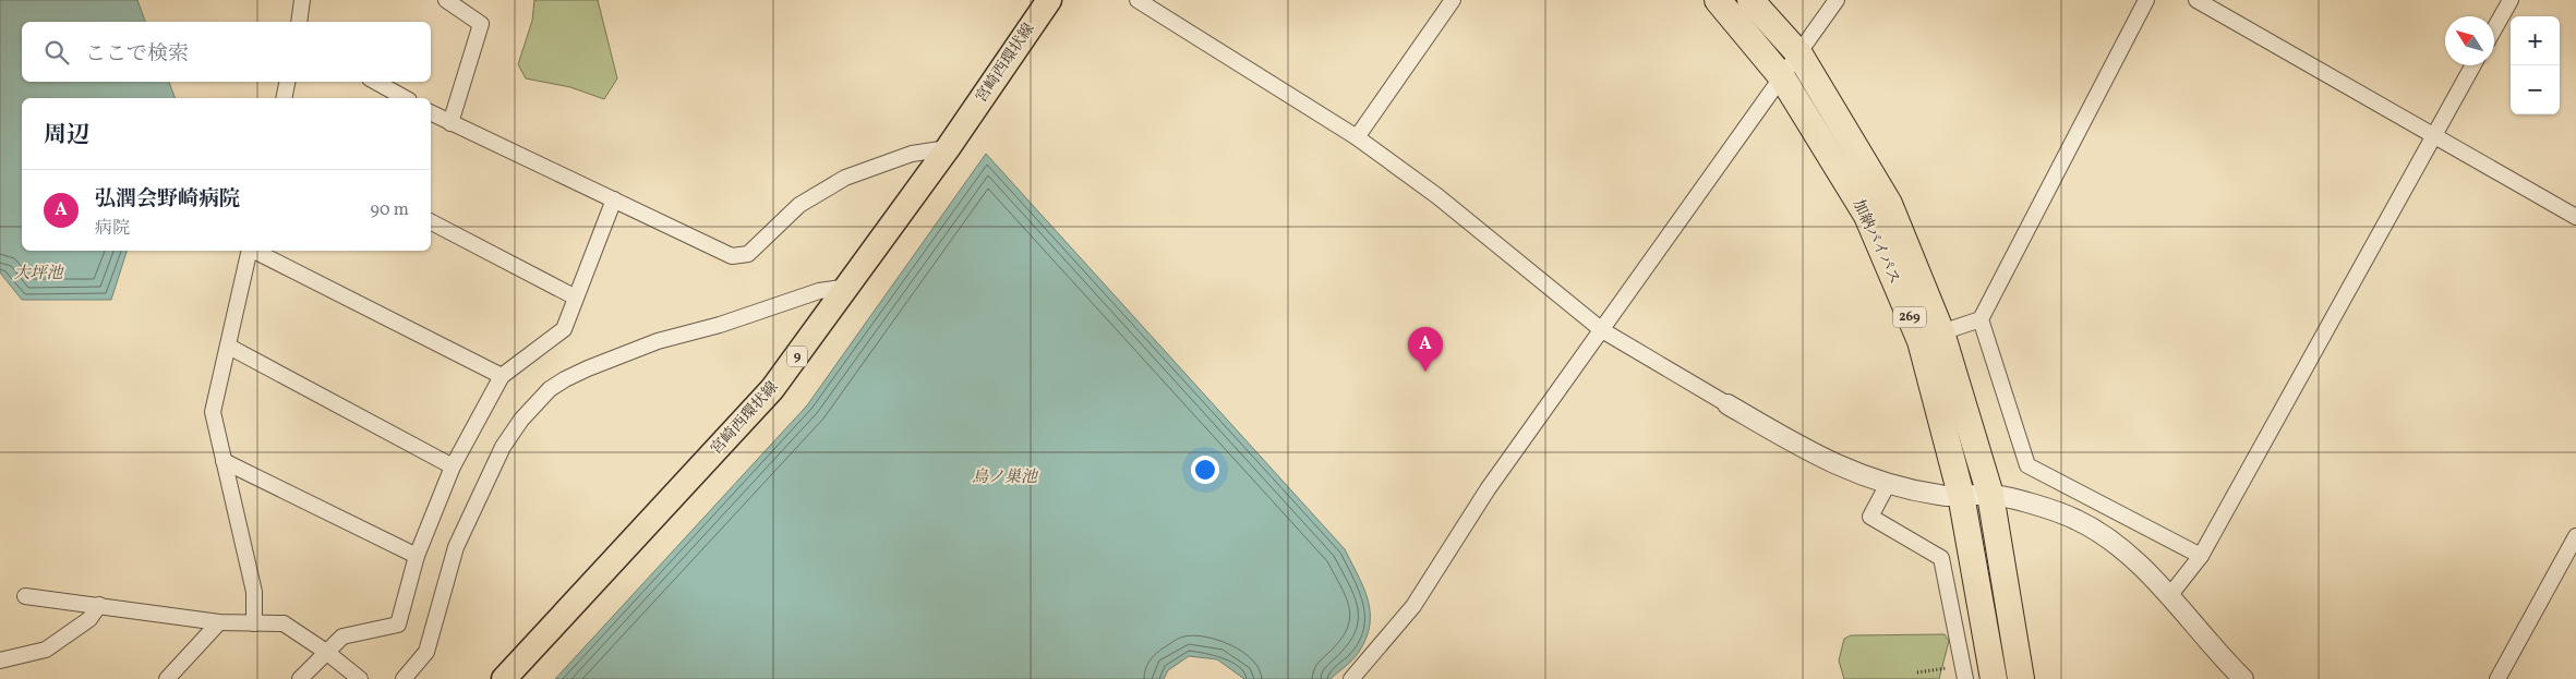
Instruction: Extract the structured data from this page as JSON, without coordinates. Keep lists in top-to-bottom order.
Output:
{
  "streets": {
    "highway": ["加納バイパス", "269"],
    "main road": ["宮崎西環状線", "9"]
  },
  "water": ["大坪池", "鳥ノ巣池"],
  "north": "top left",
  "page": {
    "map_buttons": ["+", "−"],
    "search": "ここで検索",
    "heading": "周辺",
    "list": [
      {
        "mark": "A",
        "name": "弘潤会野崎病院",
        "note": "病院",
        "value": "90 m"
      }
    ],
    "pins": "A"
  }
}
